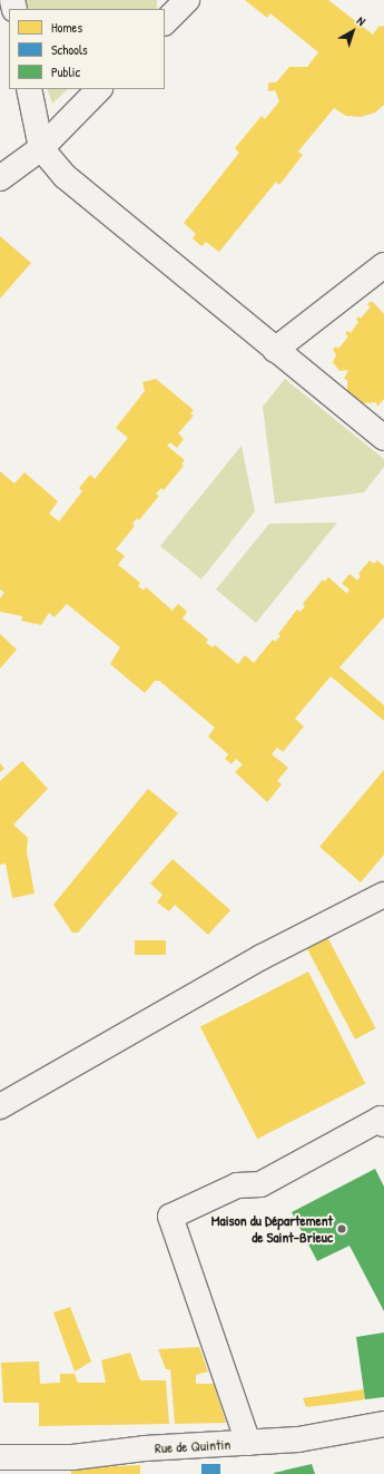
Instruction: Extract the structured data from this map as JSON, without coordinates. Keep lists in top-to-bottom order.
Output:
{
  "streets": {
    "street": ["Rue de Quintin"]
  },
  "places": ["Maison du Département de Saint-Brieuc"],
  "legend": ["Homes", "Schools", "Public"],
  "north": "top right"
}
